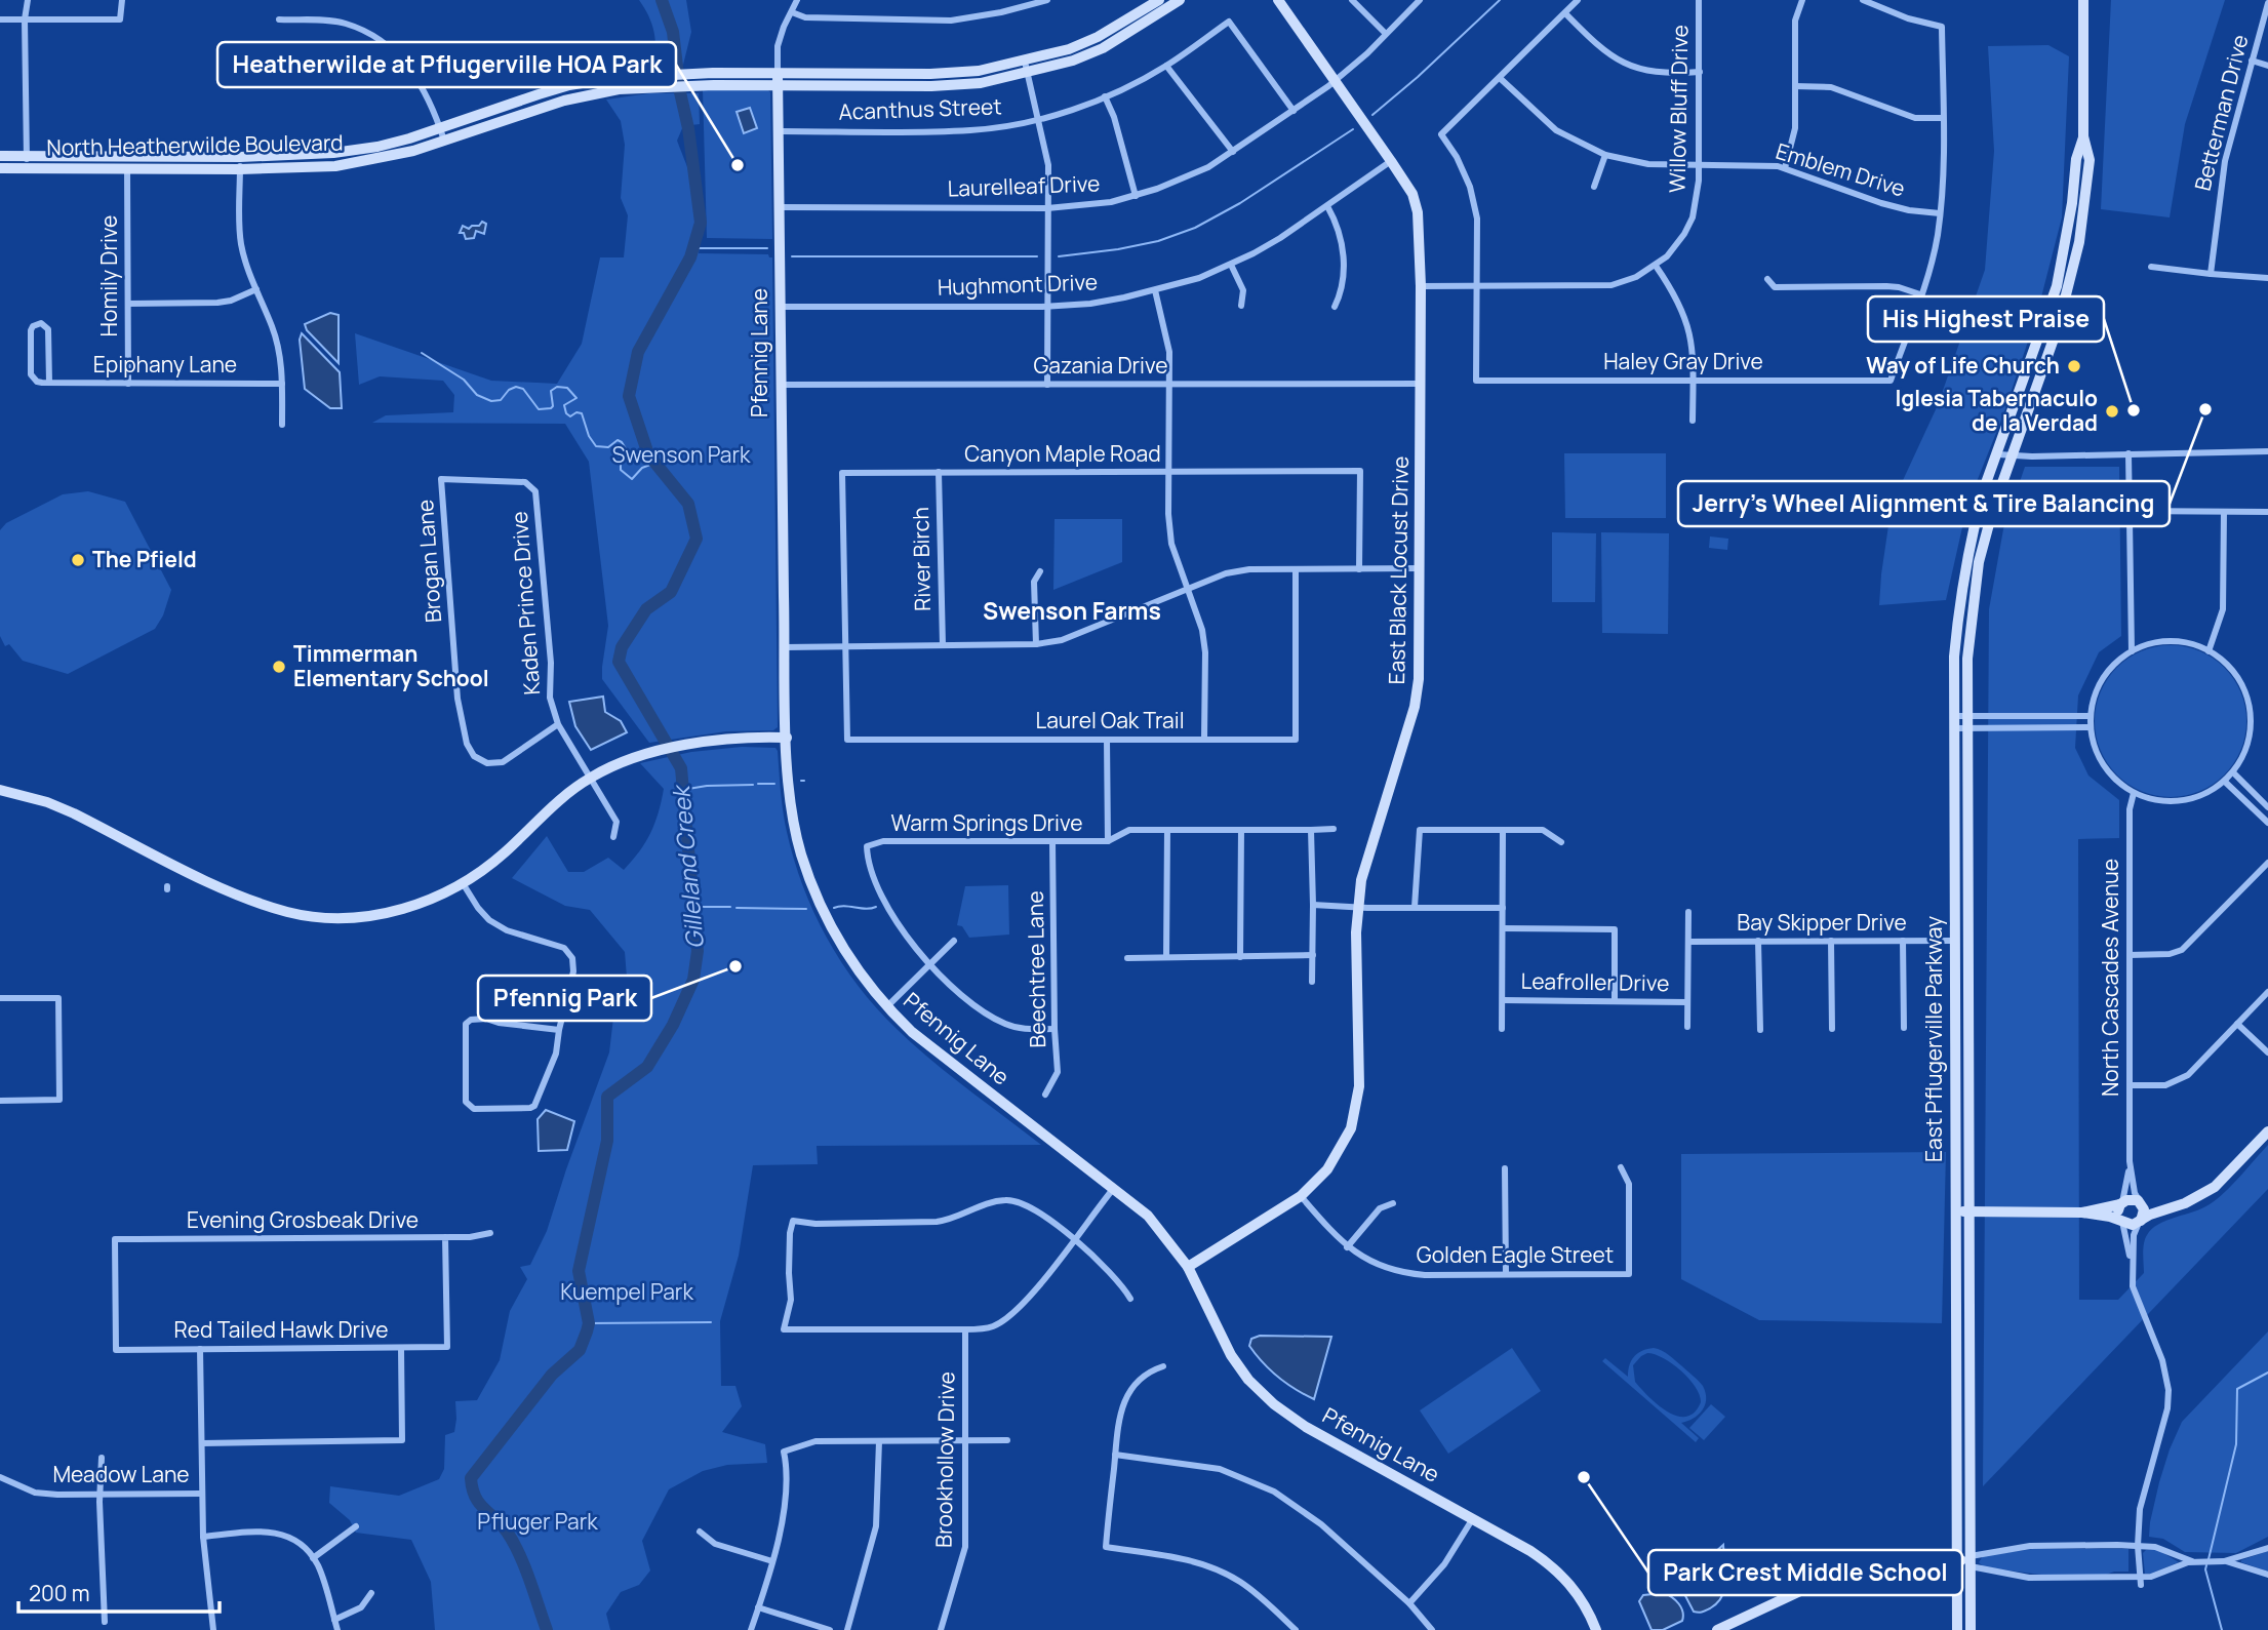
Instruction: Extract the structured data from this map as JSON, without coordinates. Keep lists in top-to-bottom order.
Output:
{
  "streets": {
    "main road": [
      "North Heatherwilde Boulevard",
      "Pfennig Lane",
      "East Black Locust Drive",
      "East Pflugerville Parkway"
    ],
    "street": [
      "Willow Bluff Drive",
      "Acanthus Street",
      "Betterman Drive",
      "Emblem Drive",
      "Laurelleaf Drive",
      "Homily Drive",
      "Hughmont Drive",
      "Haley Gray Drive",
      "Epiphany Lane",
      "Gazania Drive",
      "Canyon Maple Road",
      "River Birch",
      "Brogan Lane",
      "Kaden Prince Drive",
      "Laurel Oak Trail",
      "Warm Springs Drive",
      "Bay Skipper Drive",
      "Beechtree Lane",
      "North Cascades Avenue",
      "Leafroller Drive",
      "Evening Grosbeak Drive",
      "Golden Eagle Street",
      "Red Tailed Hawk Drive",
      "Brookhollow Drive",
      "Meadow Lane"
    ]
  },
  "crossings": [
    ["Willow Bluff Drive", "Emblem Drive"],
    ["Willow Bluff Drive", "Haley Gray Drive"],
    ["Willow Bluff Drive", "East Black Locust Drive"],
    ["Acanthus Street", "Laurelleaf Drive"],
    ["Acanthus Street", "Pfennig Lane"],
    ["North Heatherwilde Boulevard", "Homily Drive"],
    ["North Heatherwilde Boulevard", "Pfennig Lane"],
    ["Laurelleaf Drive", "Pfennig Lane"],
    ["Laurelleaf Drive", "East Black Locust Drive"],
    ["Homily Drive", "Epiphany Lane"],
    ["Hughmont Drive", "Pfennig Lane"],
    ["Hughmont Drive", "East Black Locust Drive"],
    ["Pfennig Lane", "Gazania Drive"],
    ["Pfennig Lane", "East Black Locust Drive"],
    ["Gazania Drive", "East Black Locust Drive"],
    ["Canyon Maple Road", "River Birch"],
    ["Canyon Maple Road", "Laurel Oak Trail"],
    ["Brogan Lane", "Kaden Prince Drive"],
    ["East Black Locust Drive", "Golden Eagle Street"],
    ["Warm Springs Drive", "Beechtree Lane"],
    ["Bay Skipper Drive", "East Pflugerville Parkway"],
    ["Evening Grosbeak Drive", "Red Tailed Hawk Drive"]
  ],
  "districts": ["Swenson Farms"],
  "water": ["Gilleland Creek"],
  "parks": ["Swenson Park", "Kuempel Park", "Pfluger Park"],
  "places": [
    "Heatherwilde at Pflugerville HOA Park",
    "Way of Life Church",
    "Jerry's Wheel Alignment & Tire Balancing",
    "His Highest Praise",
    "Iglesia Tabernaculo de la Verdad",
    "The Pfield",
    "Timmerman Elementary School",
    "Pfennig Park",
    "Park Crest Middle School"
  ],
  "scale_bar": "200 m"
}
